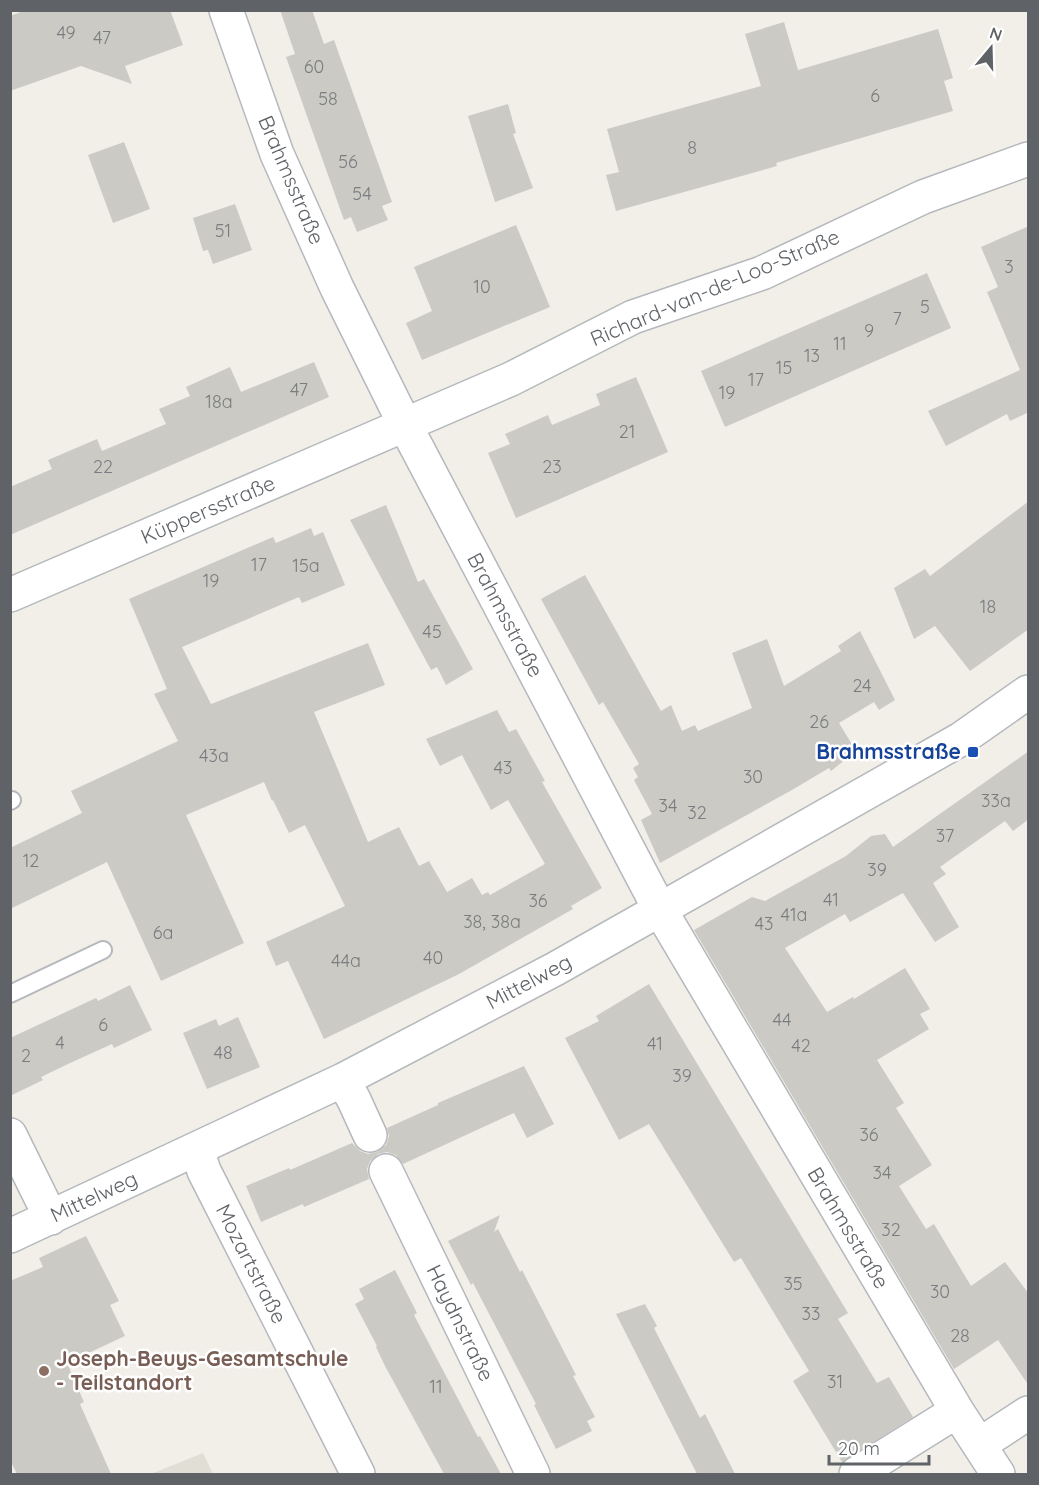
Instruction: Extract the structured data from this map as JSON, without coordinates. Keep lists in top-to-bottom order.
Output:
{
  "streets": {
    "street": [
      "Brahmsstraße",
      "Richard-van-de-Loo-Straße",
      "Küppersstraße",
      "Mittelweg",
      "Mozartstraße",
      "Haydnstraße"
    ]
  },
  "crossings": [
    ["Brahmsstraße", "Richard-van-de-Loo-Straße"],
    ["Brahmsstraße", "Küppersstraße"],
    ["Brahmsstraße", "Mittelweg"],
    ["Richard-van-de-Loo-Straße", "Küppersstraße"],
    ["Mittelweg", "Mozartstraße"]
  ],
  "places": {
    "transit": ["Brahmsstraße"],
    "other": ["Joseph-Beuys-Gesamtschule - Teilstandort"]
  },
  "house_numbers": [
    "49",
    "47",
    "60",
    "6",
    "58",
    "8",
    "56",
    "54",
    "51",
    "3",
    "10",
    "5",
    "7",
    "9",
    "11",
    "13",
    "15",
    "17",
    "47",
    "19",
    "18a",
    "21",
    "22",
    "23",
    "17",
    "15a",
    "19",
    "18",
    "45",
    "24",
    "26",
    "43a",
    "43",
    "30",
    "33a",
    "34",
    "32",
    "37",
    "12",
    "39",
    "41",
    "36",
    "41a",
    "38, 38a",
    "43",
    "6a",
    "40",
    "44a",
    "44",
    "6",
    "4",
    "41",
    "42",
    "48",
    "2",
    "39",
    "36",
    "34",
    "32",
    "35",
    "30",
    "33",
    "28",
    "31",
    "11"
  ],
  "scale_bar": "20 m",
  "north": "top"
}
